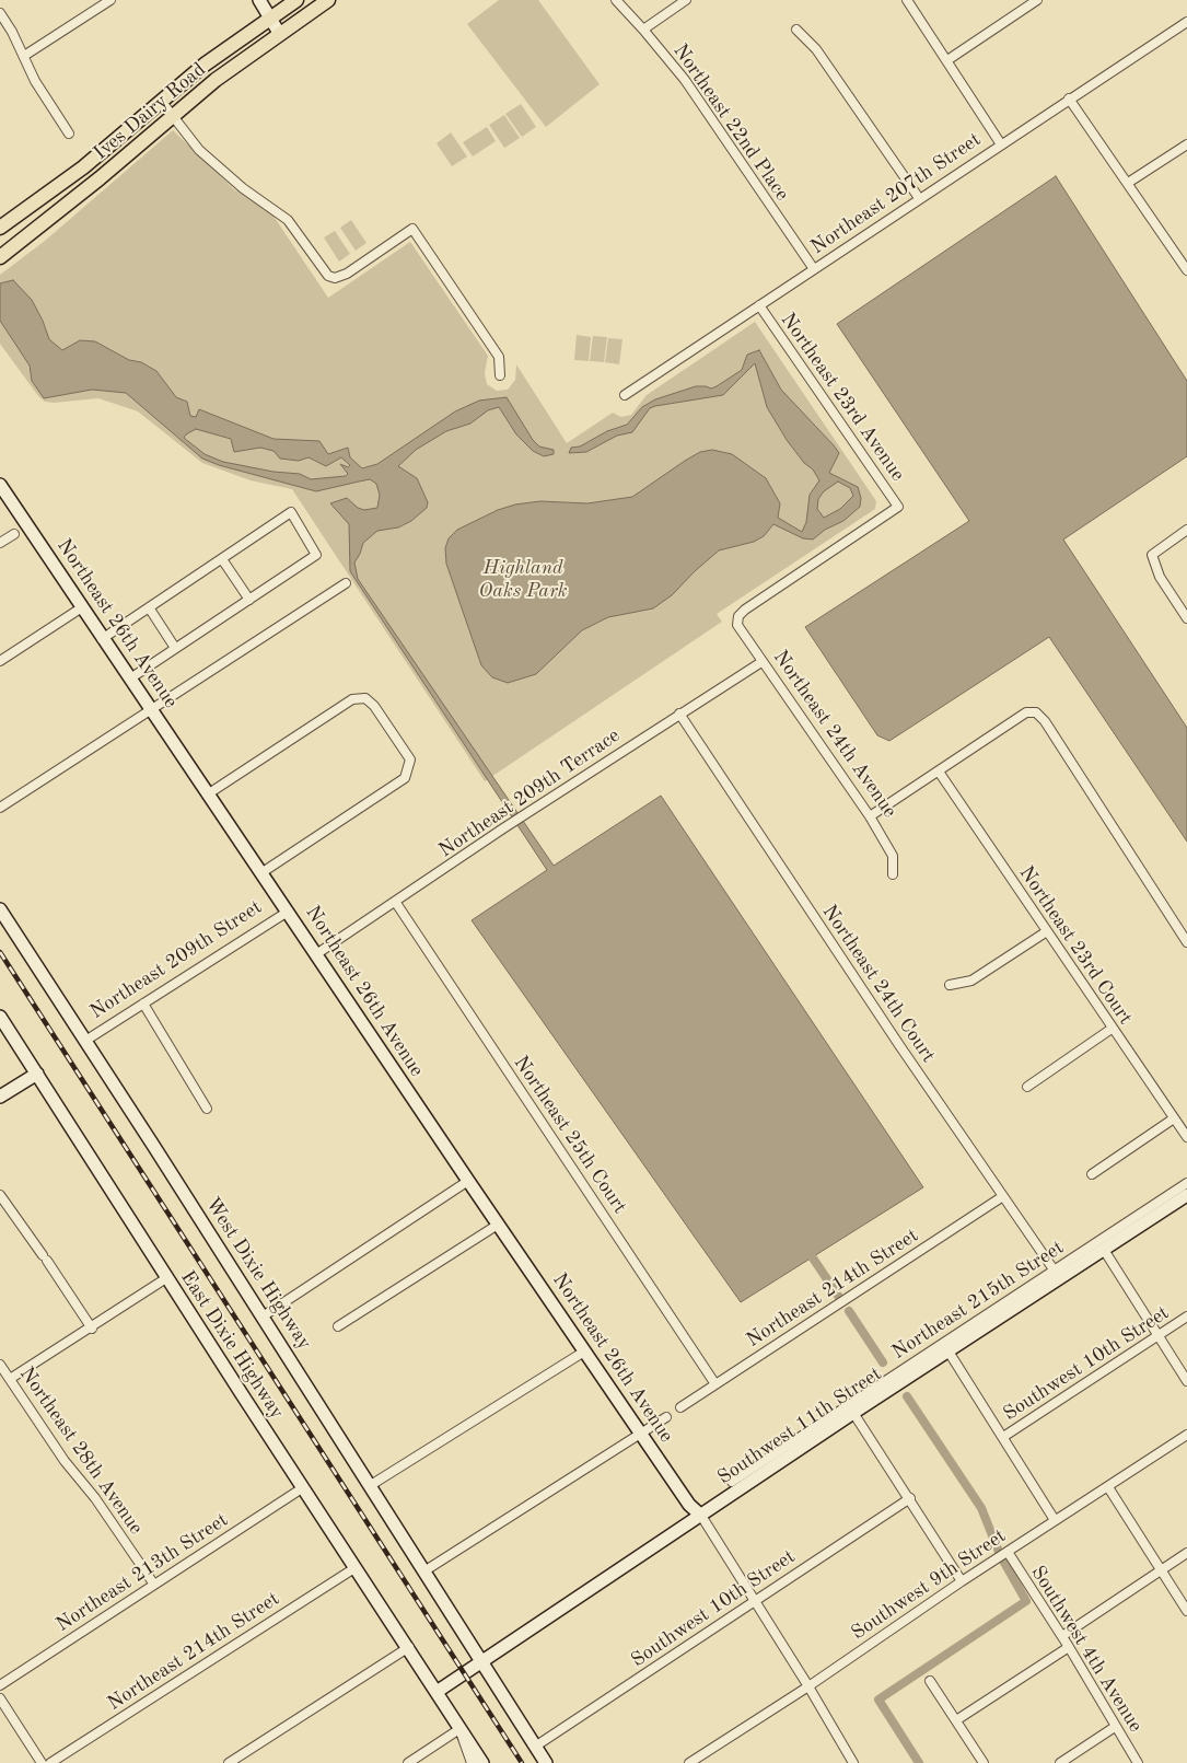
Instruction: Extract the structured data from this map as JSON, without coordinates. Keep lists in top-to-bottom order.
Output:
{
  "streets": {
    "main road": ["Ives Dairy Road"],
    "street": [
      "Northeast 22nd Place",
      "Northeast 207th Street",
      "Northeast 23rd Avenue",
      "Northeast 26th Avenue",
      "Northeast 24th Avenue",
      "Northeast 209th Terrace",
      "Northeast 23rd Court",
      "Northeast 209th Street",
      "Northeast 24th Court",
      "Northeast 25th Court",
      "West Dixie Highway",
      "Northeast 214th Street",
      "Northeast 215th Street",
      "East Dixie Highway",
      "Southwest 10th Street",
      "Southwest 11th Street",
      "Northeast 28th Avenue",
      "Northeast 213th Street",
      "Southwest 9th Street",
      "Southwest 4th Avenue"
    ]
  },
  "crossings": [
    ["Northeast 22nd Place", "Northeast 207th Street"],
    ["Northeast 207th Street", "Northeast 23rd Avenue"],
    ["Northeast 23rd Avenue", "Northeast 24th Avenue"],
    ["Northeast 26th Avenue", "Northeast 209th Terrace"],
    ["Northeast 26th Avenue", "Northeast 209th Street"],
    ["Northeast 26th Avenue", "Southwest 11th Street"],
    ["Northeast 24th Avenue", "Northeast 209th Terrace"],
    ["Northeast 209th Terrace", "Northeast 24th Court"],
    ["Northeast 209th Terrace", "Northeast 25th Court"],
    ["Northeast 209th Street", "West Dixie Highway"],
    ["Northeast 24th Court", "Northeast 214th Street"],
    ["Northeast 24th Court", "Northeast 215th Street"],
    ["Northeast 25th Court", "Northeast 214th Street"],
    ["West Dixie Highway", "Southwest 10th Street"],
    ["West Dixie Highway", "Southwest 11th Street"],
    ["Northeast 214th Street", "East Dixie Highway"],
    ["East Dixie Highway", "Southwest 11th Street"],
    ["East Dixie Highway", "Northeast 213th Street"],
    ["Northeast 28th Avenue", "Northeast 213th Street"],
    ["Southwest 9th Street", "Southwest 4th Avenue"]
  ],
  "parks": ["Highland Oaks Park"]
}
